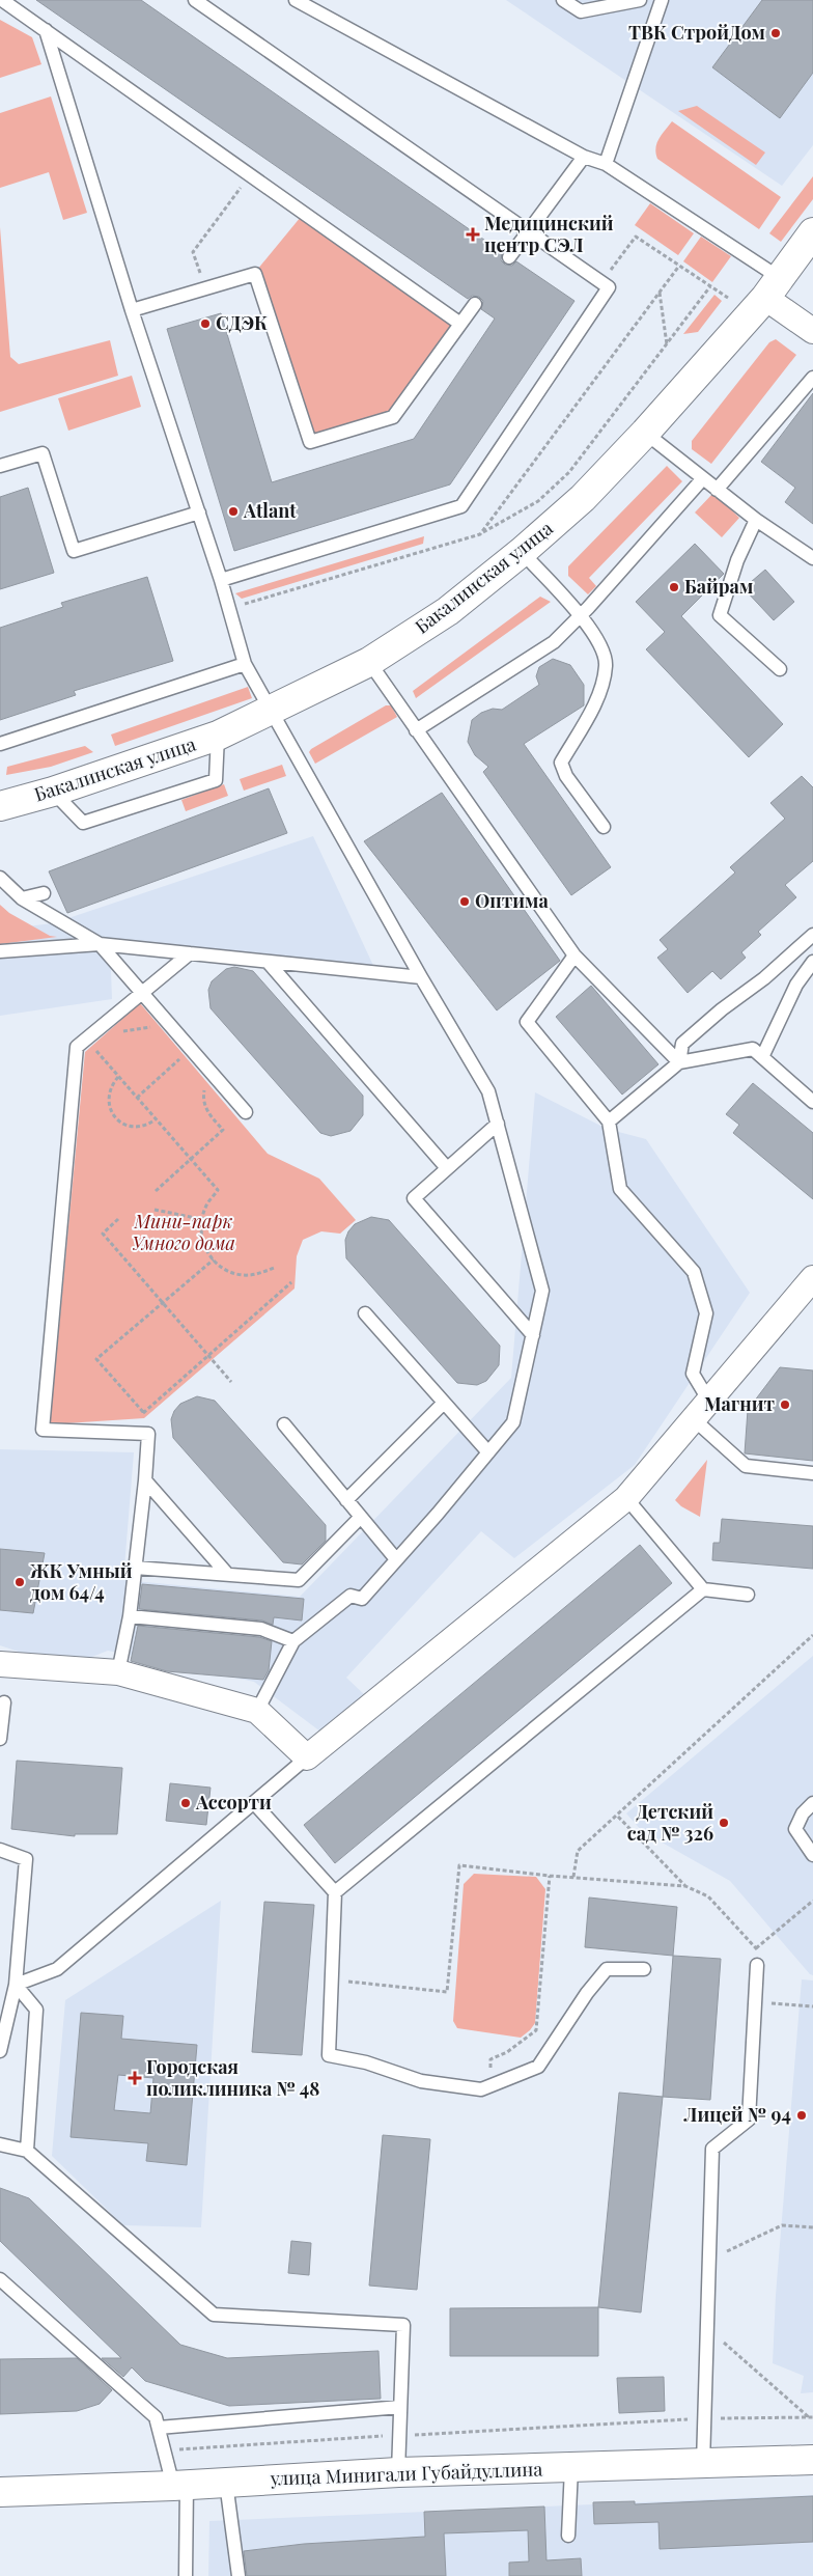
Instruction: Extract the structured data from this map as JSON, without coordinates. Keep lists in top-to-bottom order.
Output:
{
  "streets": {
    "main road": ["Бакалинская улица", "улица Минигали Губайдуллина"]
  },
  "parks": ["Мини-парк Умного дома"],
  "places": {
    "other": [
      "ТВК СтройДом",
      "СДЭК",
      "Atlant",
      "Байрам",
      "Оптима",
      "Магнит",
      "ЖК Умный дом 64/4",
      "Ассорти",
      "Детский сад № 326",
      "Лицей № 94"
    ],
    "health": ["Медицинский центр СЭЛ", "Городская поликлиника № 48"]
  }
}
